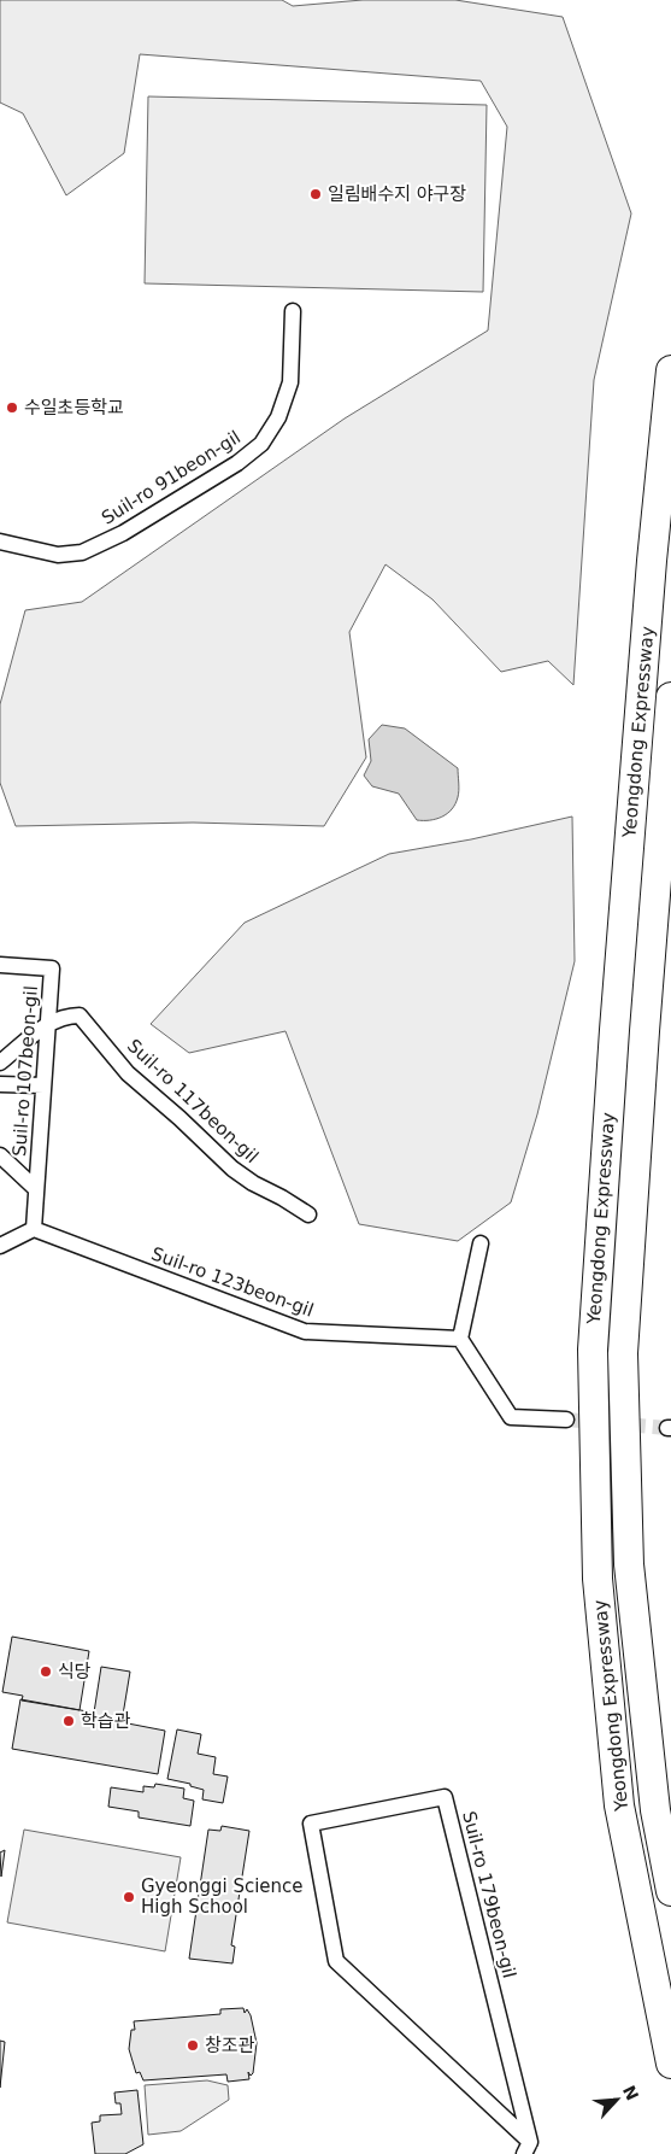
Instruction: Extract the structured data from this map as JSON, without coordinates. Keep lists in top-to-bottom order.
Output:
{
  "streets": {
    "highway": ["Yeongdong Expressway"],
    "street": [
      "Suil-ro 91beon-gil",
      "Suil-ro 107beon-gil",
      "Suil-ro 117beon-gil",
      "Suil-ro 123beon-gil",
      "Suil-ro 179beon-gil"
    ]
  },
  "crossings": [
    ["Suil-ro 107beon-gil", "Suil-ro 117beon-gil"],
    ["Suil-ro 107beon-gil", "Suil-ro 123beon-gil"]
  ],
  "places": [
    "일림배수지 야구장",
    "수일초등학교",
    "식당",
    "학습관",
    "Gyeonggi Science High School",
    "창조관"
  ],
  "north": "top right"
}
